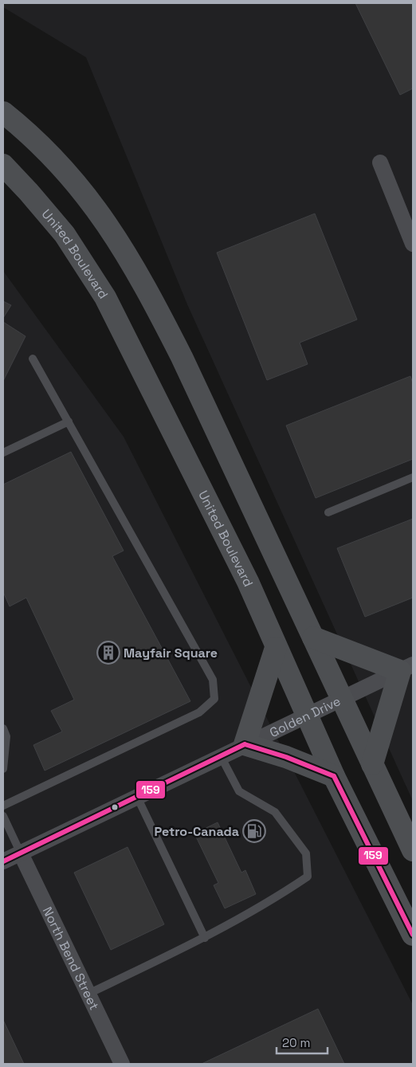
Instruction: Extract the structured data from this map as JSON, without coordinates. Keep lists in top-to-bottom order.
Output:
{
  "streets": {
    "main road": ["United Boulevard"],
    "street": ["Golden Drive", "North Bend Street"]
  },
  "crossings": [
    ["United Boulevard", "Golden Drive"],
    ["Golden Drive", "North Bend Street"]
  ],
  "places": {
    "building": ["Mayfair Square"],
    "fuel station": ["Petro-Canada"]
  },
  "lines": ["transit line 159"],
  "scale_bar": "20 m"
}
